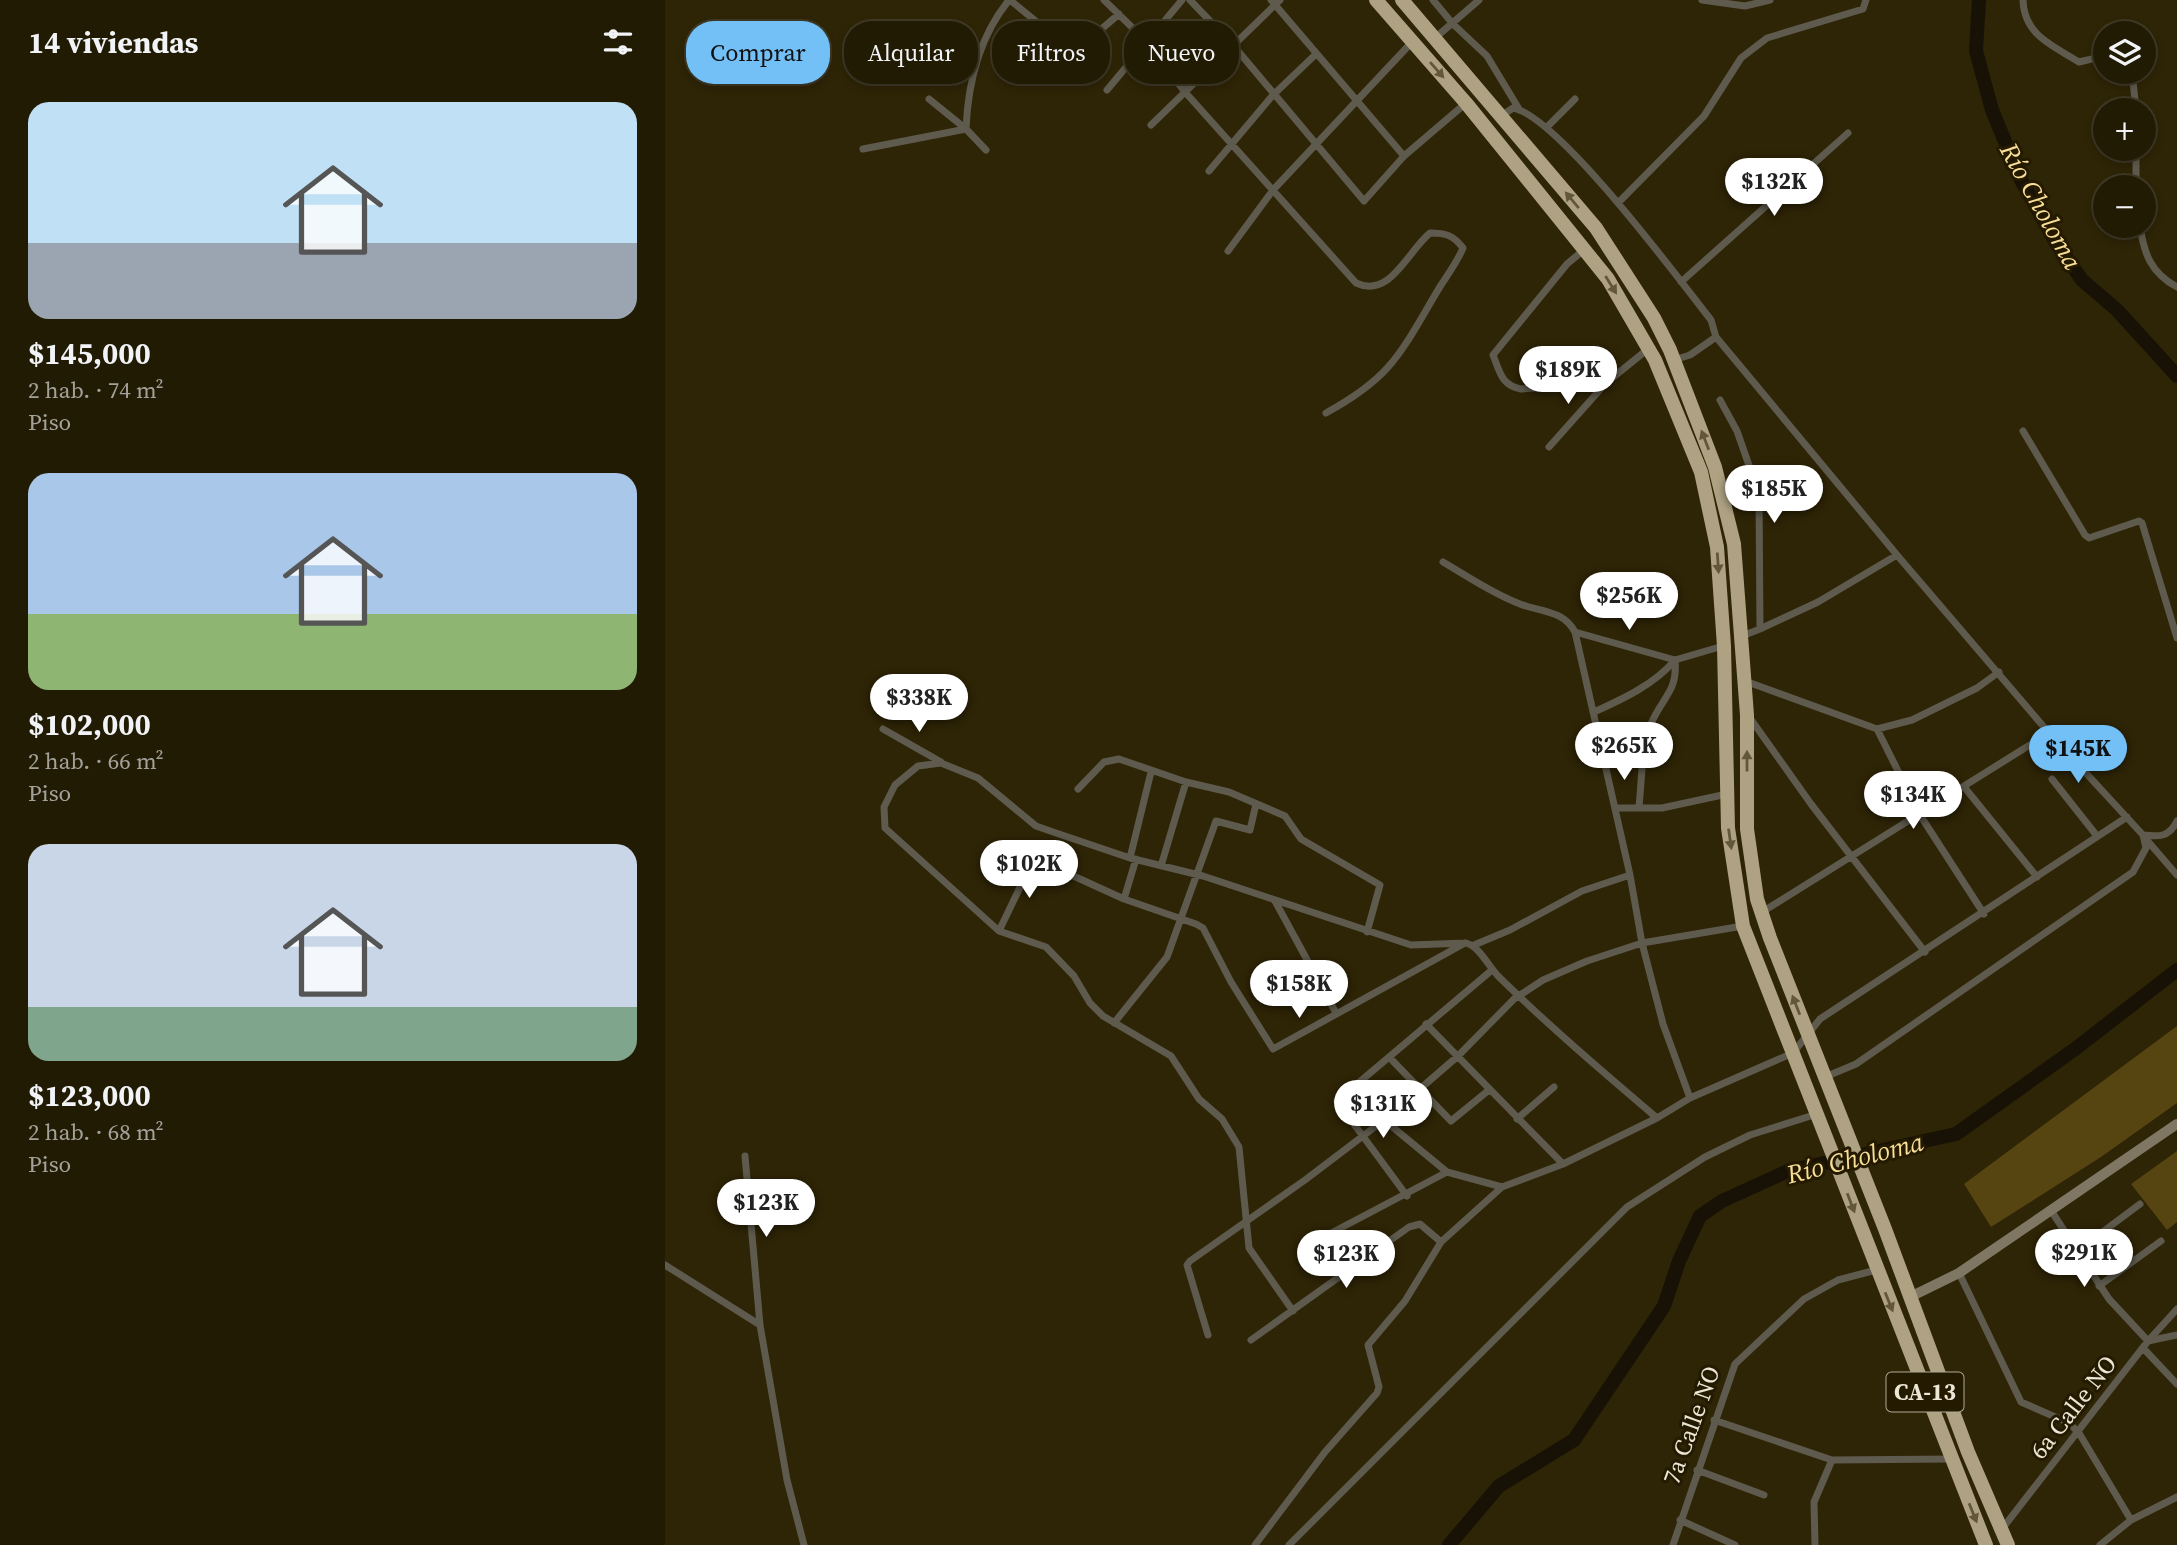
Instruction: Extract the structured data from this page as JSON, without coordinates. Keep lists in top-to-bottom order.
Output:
{
  "streets": {
    "highway": ["CA-13"],
    "street": ["6a Calle NO", "7a Calle NO"]
  },
  "crossings": [
    ["CA-13", "6a Calle NO"],
    ["CA-13", "7a Calle NO"]
  ],
  "water": ["Río Choloma"],
  "page": {
    "heading": "14 viviendas",
    "map_buttons": ["+", "−"],
    "chip": [
      "Comprar",
      "Alquilar",
      "Filtros",
      "Nuevo"
    ],
    "list": [
      {
        "name": "$145,000",
        "note": "2 hab. · 74 m² · Piso"
      },
      {
        "name": "$102,000",
        "note": "2 hab. · 66 m² · Piso"
      },
      {
        "name": "$123,000",
        "note": "2 hab. · 68 m² · Piso"
      }
    ],
    "price": [
      "$132K",
      "$189K",
      "$185K",
      "$256K",
      "$338K",
      "$265K",
      "$145K",
      "$134K",
      "$102K",
      "$158K",
      "$131K",
      "$123K",
      "$291K",
      "$123K"
    ]
  }
}
